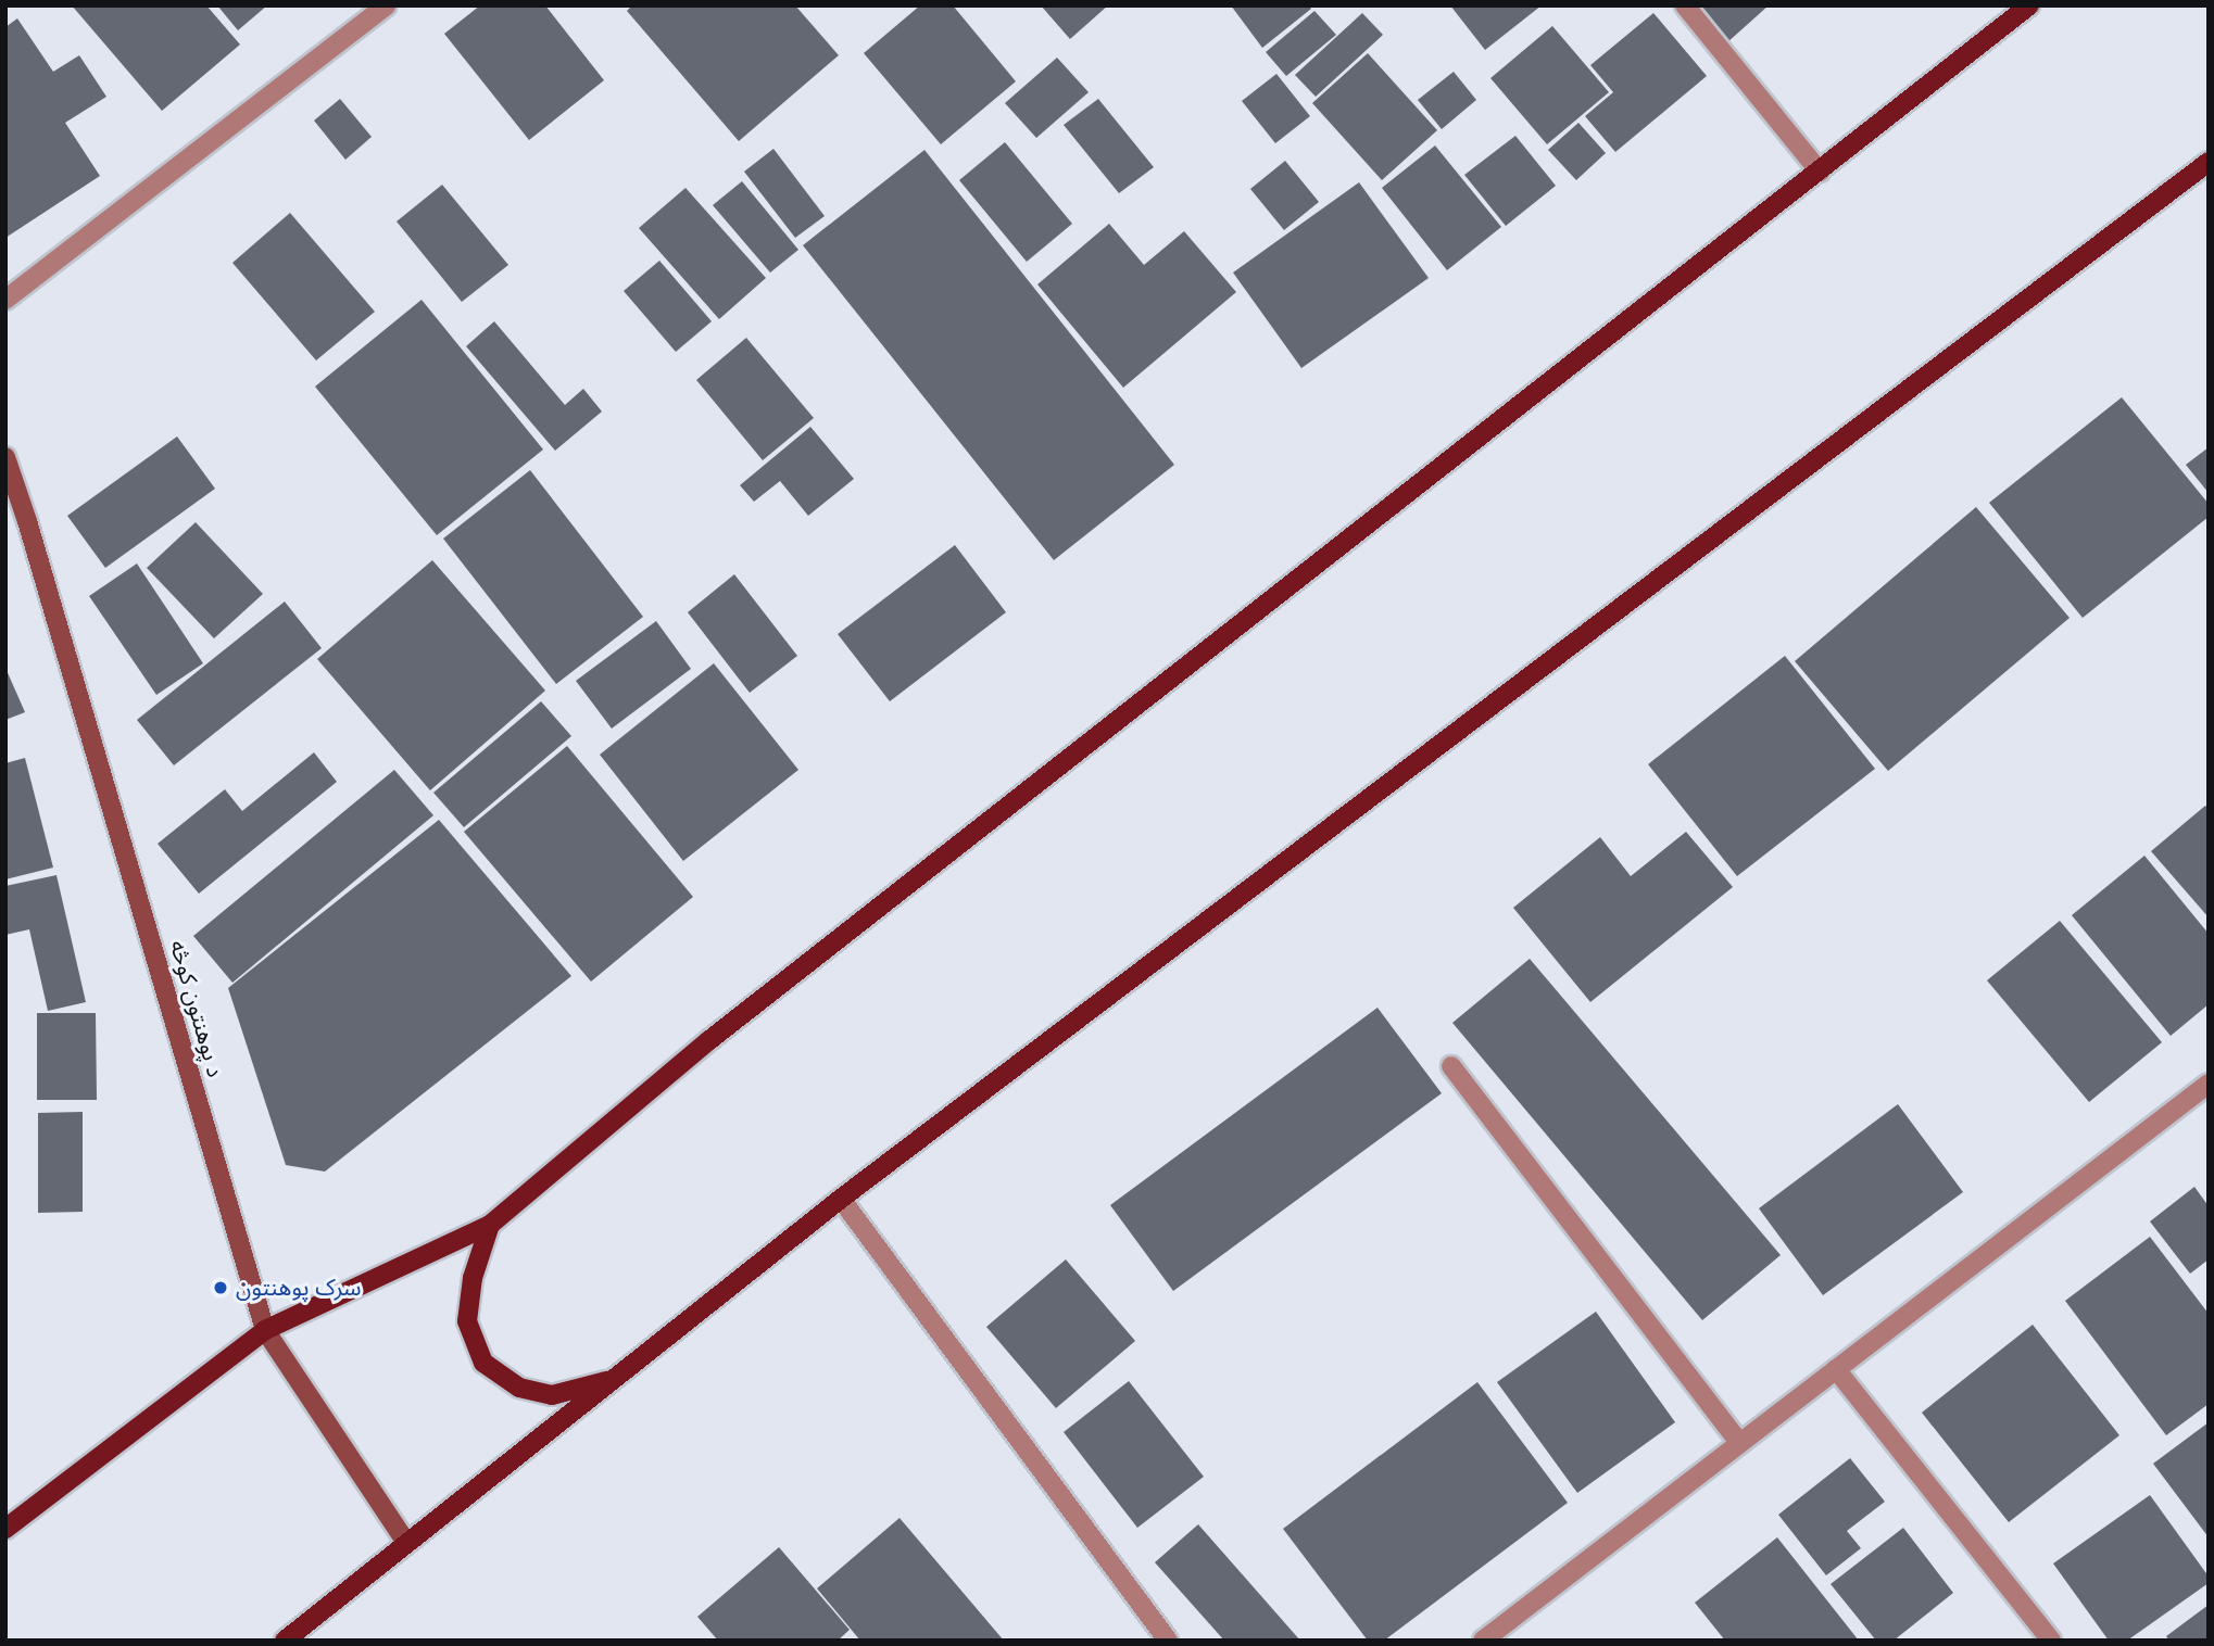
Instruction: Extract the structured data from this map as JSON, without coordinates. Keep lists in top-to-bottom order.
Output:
{
  "streets": {
    "street": ["د پوهنتون کوڅه"]
  },
  "places": ["سرک پوهنتون"]
}
